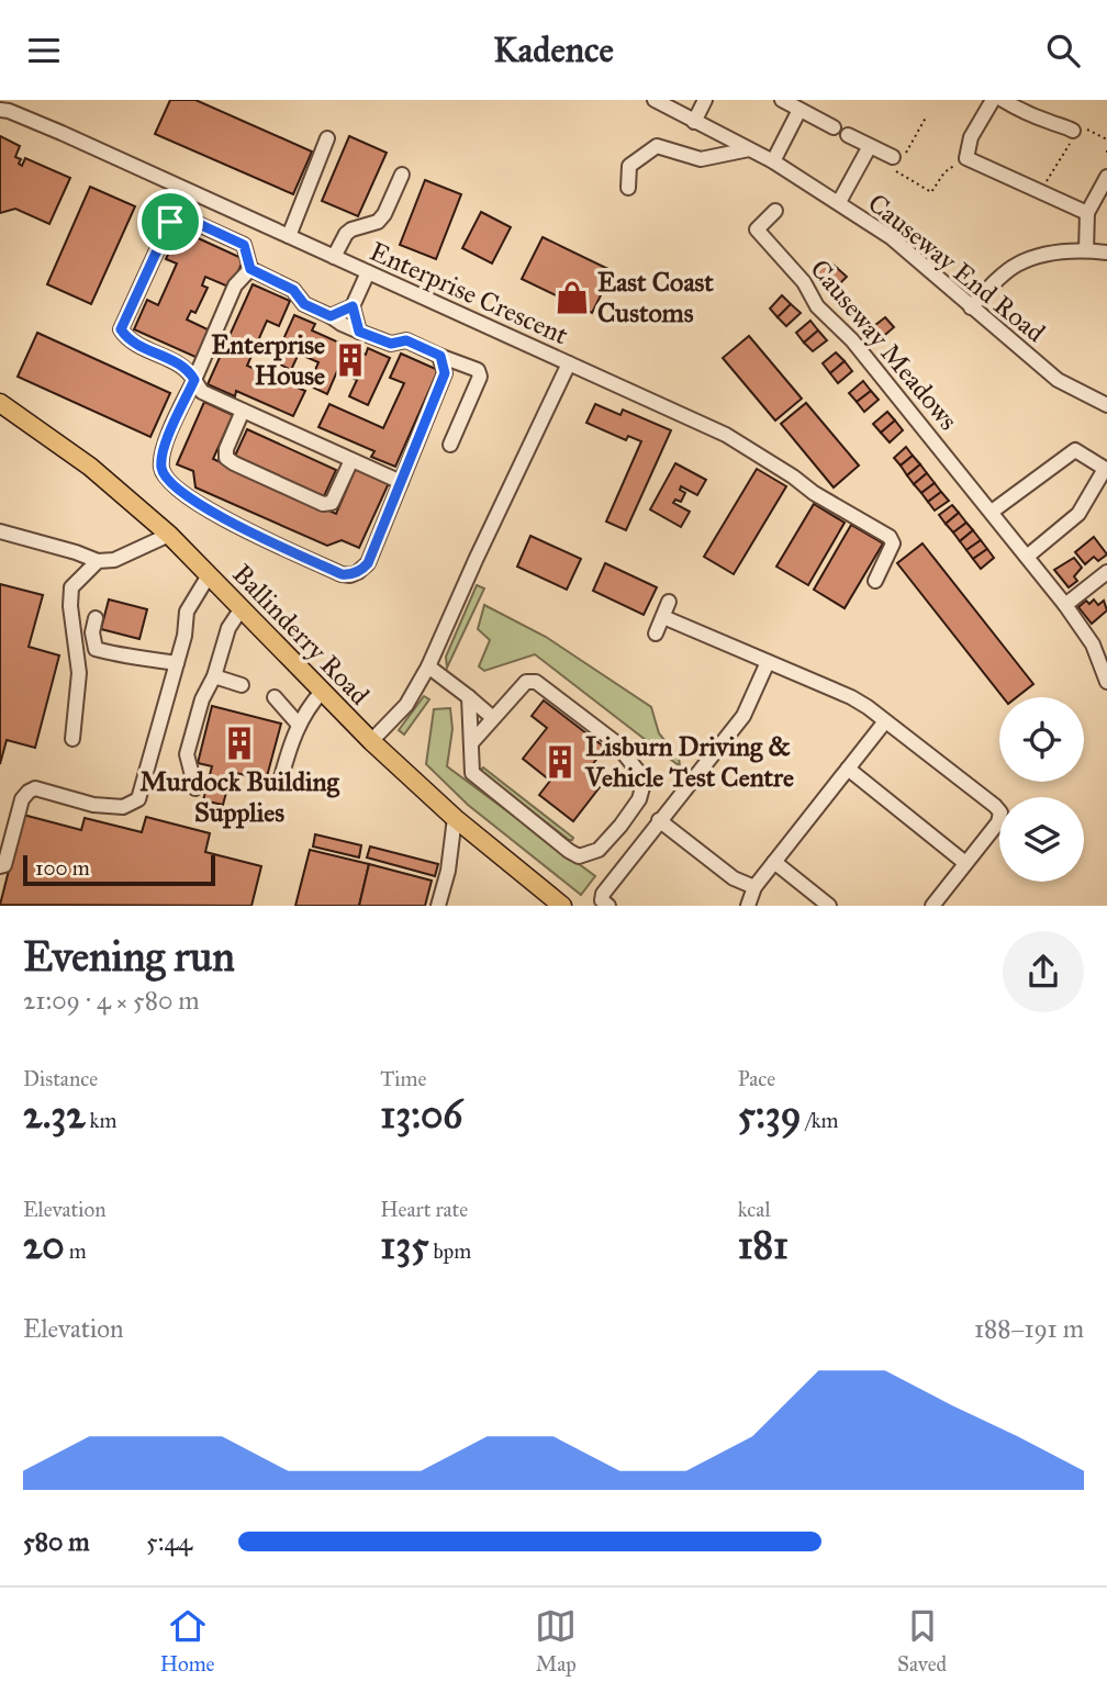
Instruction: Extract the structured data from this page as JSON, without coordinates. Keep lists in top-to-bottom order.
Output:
{
  "streets": {
    "main road": ["Ballinderry Road"],
    "street": ["Causeway End Road", "Enterprise Crescent", "Causeway Meadows"]
  },
  "crossings": [
    ["Enterprise Crescent", "Ballinderry Road"]
  ],
  "places": {
    "shop": ["East Coast Customs"],
    "building": ["Enterprise House", "Murdock Building Supplies", "Lisburn Driving & Vehicle Test Centre"]
  },
  "scale_bar": "100 m",
  "page": {
    "header": "Kadence",
    "scale": "100 m",
    "heading": ["Evening run", "21:09 · 4 × 580 m"],
    "stats": [
      ["Distance", "2.32 km"],
      ["Time", "13:06"],
      ["Pace", "5:39 /km"],
      ["Elevation", "20 m"],
      ["Heart rate", "135 bpm"],
      ["kcal", "181"]
    ],
    "chart": ["Elevation", "188–191 m"],
    "list": [
      {
        "name": "580 m",
        "note": "5:44"
      }
    ],
    "tabs": ["Home", "Map", "Saved"]
  }
}
